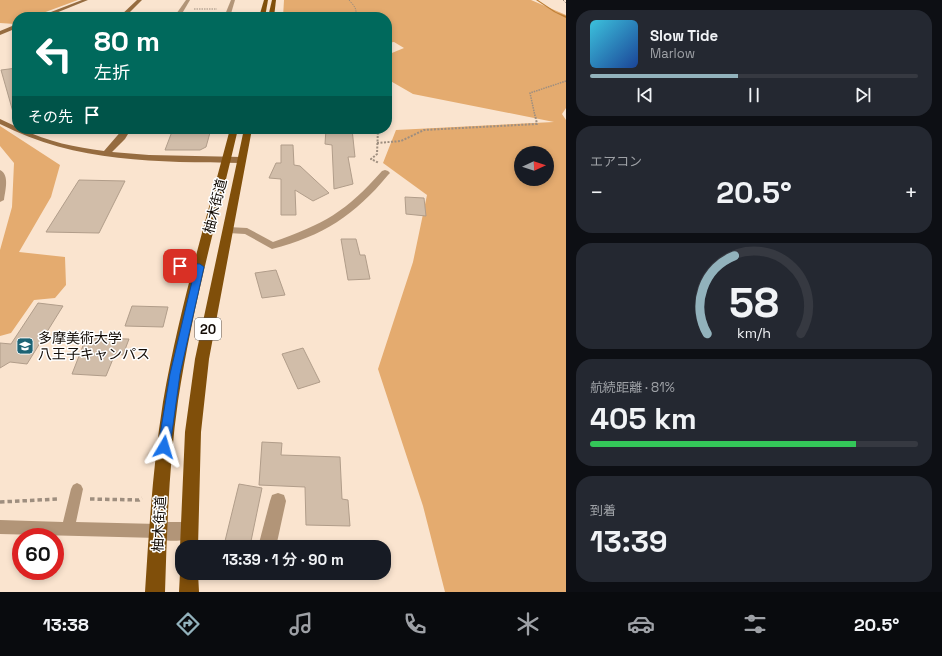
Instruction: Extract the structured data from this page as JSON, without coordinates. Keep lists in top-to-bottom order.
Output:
{
  "streets": {
    "main road": ["柚木街道", "20"]
  },
  "places": {
    "school or university": ["多摩美術大学 八王子キャンパス"]
  },
  "north": "right",
  "page": {
    "turn": ["80 m", "左折"],
    "song": ["Slow Tide", "Marlow"],
    "then": "その先",
    "tile": [
      "エアコン",
      ["航続距離 · 81%", "405 km"],
      ["到着", "13:39"]
    ],
    "heat": ["−", "20.5°", "+"],
    "limit": "60",
    "trip": "13:39 · 1 分 · 90 m",
    "tabs": ["13:38", "20.5°"],
    "gauge": ["58", "km/h"]
  }
}
